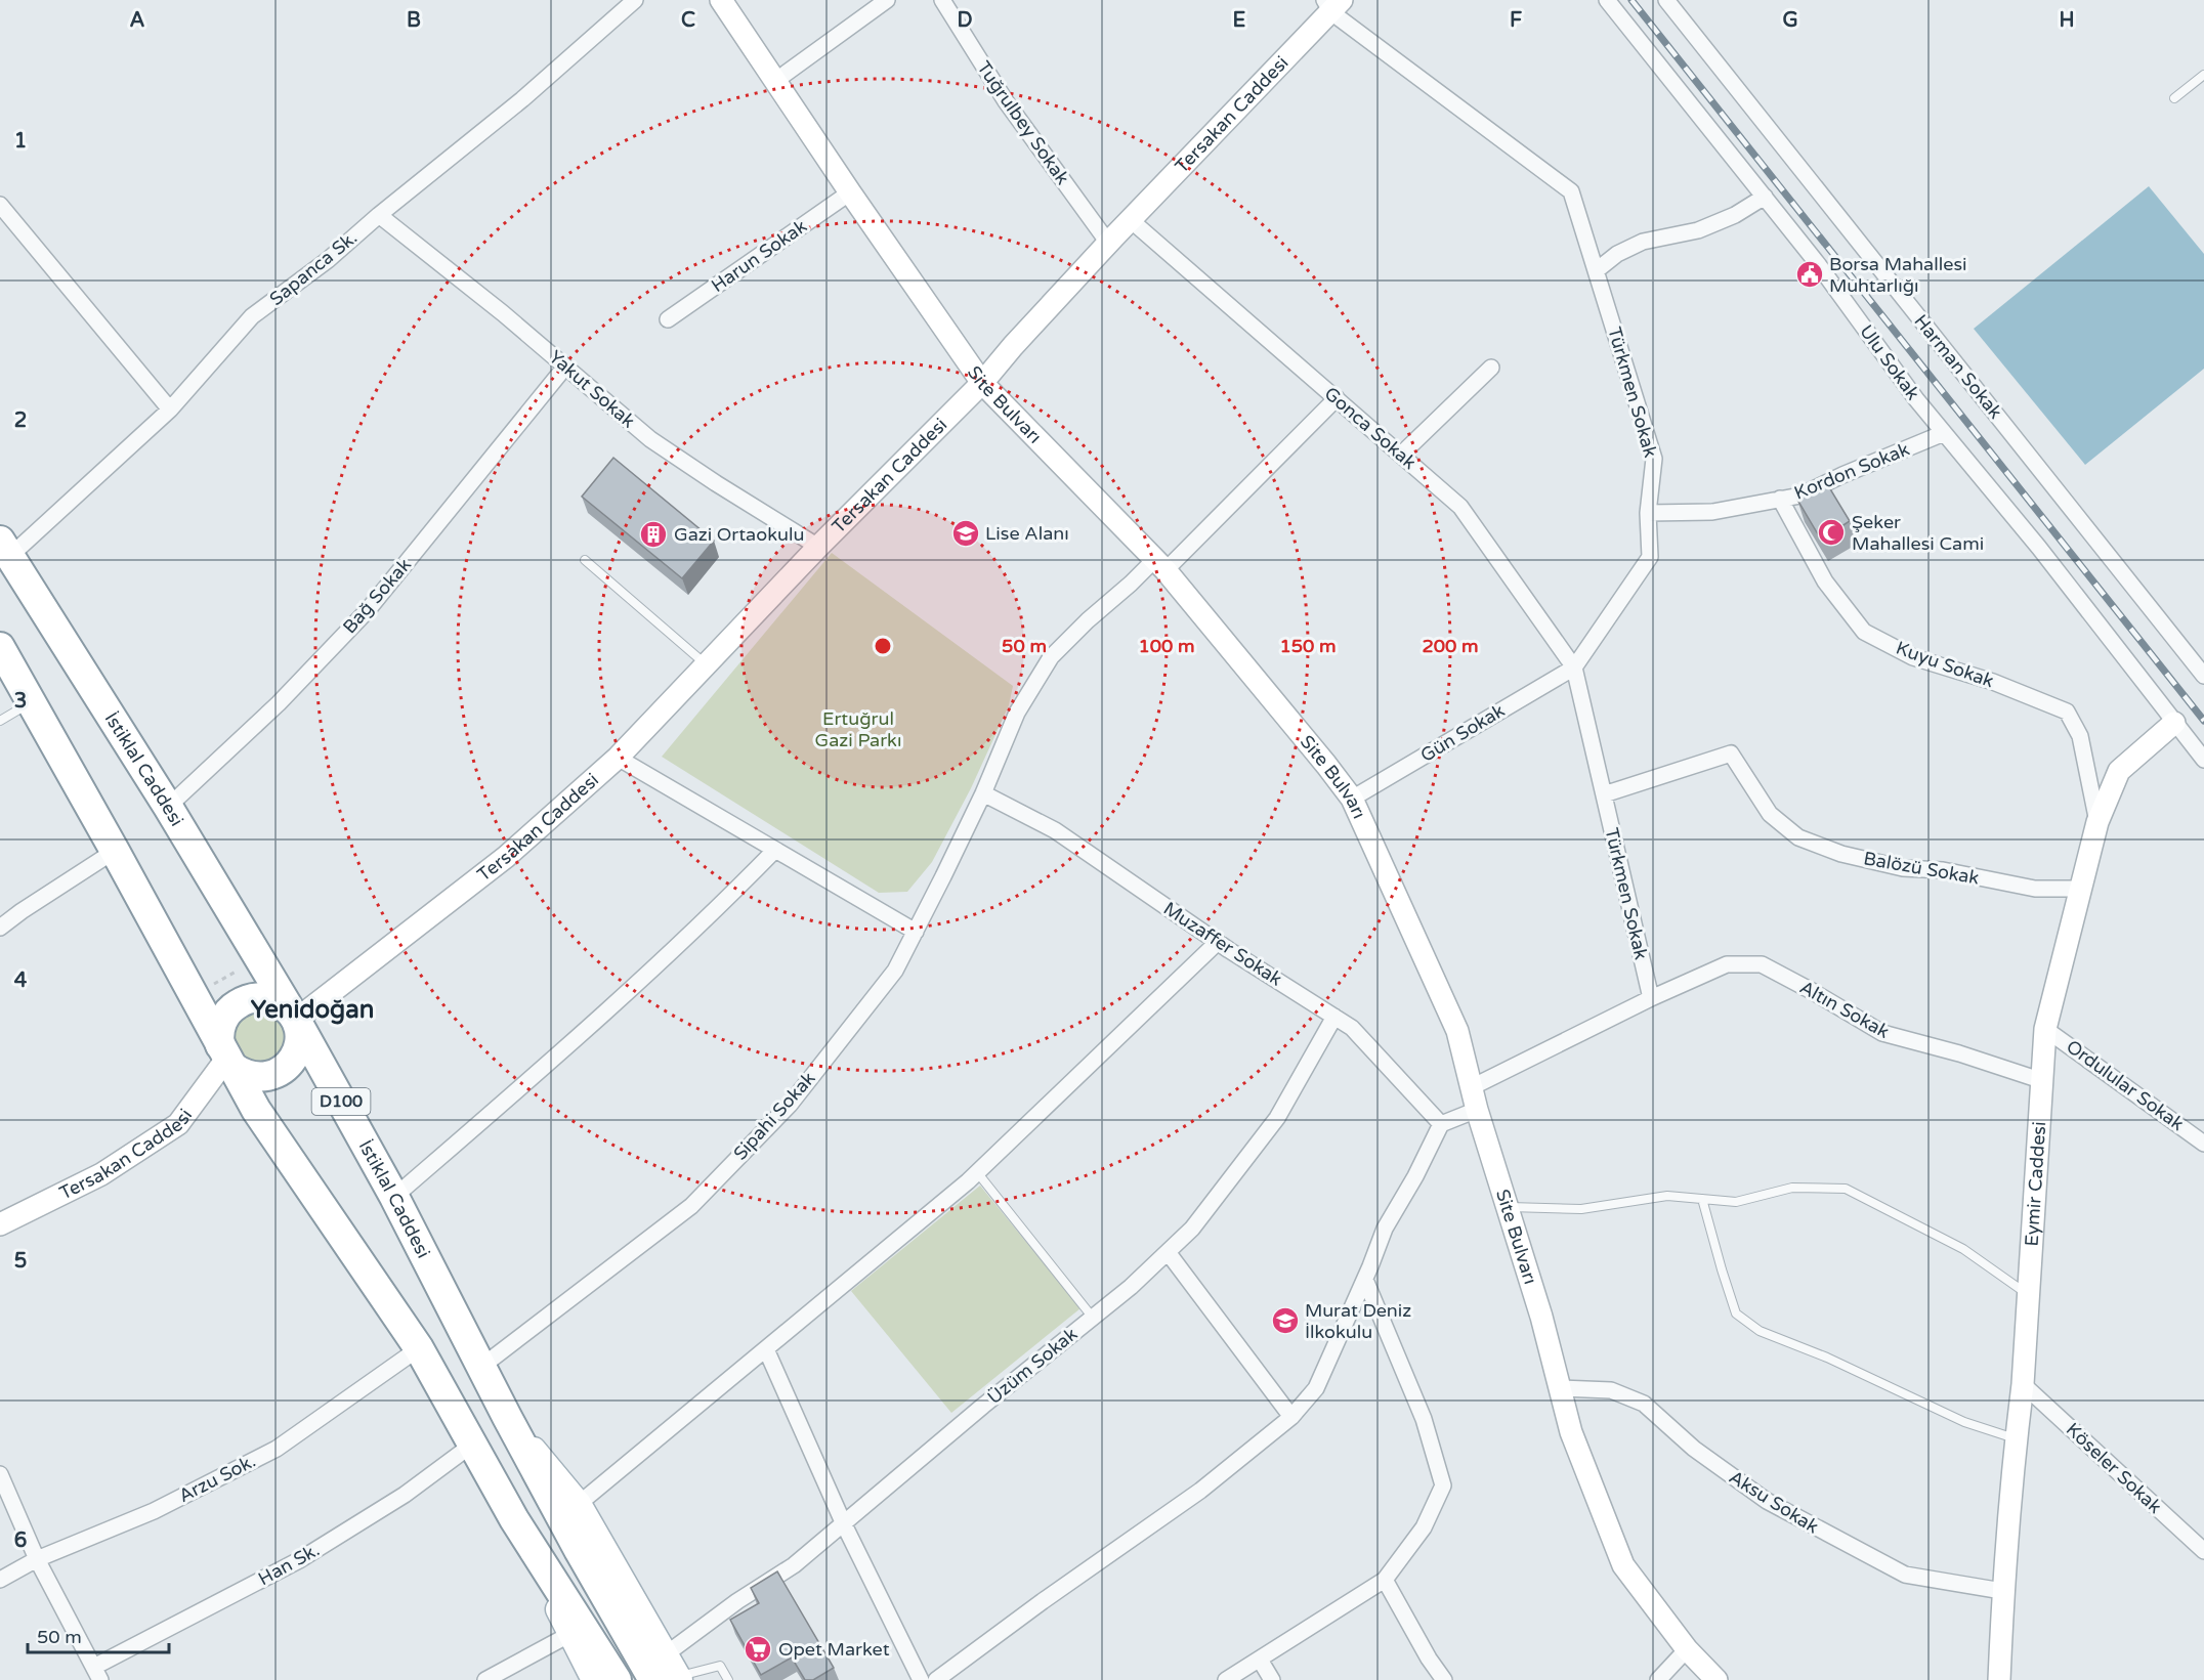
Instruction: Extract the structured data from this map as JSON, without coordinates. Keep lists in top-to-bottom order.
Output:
{
  "streets": {
    "highway": ["İstiklal Caddesi", "D100"],
    "street": [
      "Tersakan Caddesi",
      "Tuğrulbey Sokak",
      "Harun Sokak",
      "Sapanca Sk.",
      "Ulu Sokak",
      "Harman Sokak",
      "Yakut Sokak",
      "Türkmen Sokak",
      "Site Bulvarı",
      "Gonca Sokak",
      "Kordon Sokak",
      "Bağ Sokak",
      "Kuyu Sokak",
      "Gün Sokak",
      "Balözü Sokak",
      "Muzaffer Sokak",
      "Altın Sokak",
      "Ordulular Sokak",
      "Sipahi Sokak",
      "Eymir Caddesi",
      "Üzüm Sokak",
      "Köseler Sokak",
      "Arzu Sok.",
      "Aksu Sokak",
      "Han Sk."
    ]
  },
  "crossings": [
    ["Tersakan Caddesi", "Tuğrulbey Sokak"],
    ["Tersakan Caddesi", "Yakut Sokak"],
    ["Tersakan Caddesi", "Türkmen Sokak"],
    ["Tersakan Caddesi", "Site Bulvarı"],
    ["Tersakan Caddesi", "Gonca Sokak"],
    ["Tersakan Caddesi", "İstiklal Caddesi"],
    ["Harun Sokak", "Site Bulvarı"],
    ["Sapanca Sk.", "Yakut Sokak"],
    ["Sapanca Sk.", "İstiklal Caddesi"],
    ["Ulu Sokak", "Kordon Sokak"],
    ["Ulu Sokak", "Eymir Caddesi"],
    ["Yakut Sokak", "Bağ Sokak"],
    ["Türkmen Sokak", "Gonca Sokak"],
    ["Türkmen Sokak", "Kordon Sokak"],
    ["Türkmen Sokak", "Gün Sokak"],
    ["Türkmen Sokak", "Balözü Sokak"],
    ["Türkmen Sokak", "Altın Sokak"],
    ["Site Bulvarı", "Gün Sokak"],
    ["Site Bulvarı", "Sipahi Sokak"],
    ["Site Bulvarı", "Aksu Sokak"],
    ["Gonca Sokak", "Gün Sokak"],
    ["Gonca Sokak", "Sipahi Sokak"],
    ["Kordon Sokak", "Kuyu Sokak"],
    ["Bağ Sokak", "İstiklal Caddesi"],
    ["Kuyu Sokak", "Eymir Caddesi"],
    ["İstiklal Caddesi", "Sipahi Sokak"],
    ["İstiklal Caddesi", "Üzüm Sokak"],
    ["Balözü Sokak", "Eymir Caddesi"],
    ["Muzaffer Sokak", "Sipahi Sokak"],
    ["Muzaffer Sokak", "Üzüm Sokak"],
    ["Altın Sokak", "Eymir Caddesi"],
    ["Ordulular Sokak", "Eymir Caddesi"],
    ["Eymir Caddesi", "Köseler Sokak"],
    ["Eymir Caddesi", "Aksu Sokak"]
  ],
  "districts": ["Yenidoğan"],
  "parks": ["Ertuğrul Gazi Parkı"],
  "places": {
    "public building": ["Borsa Mahallesi Muhtarlığı"],
    "mosque": ["Şeker Mahallesi Cami"],
    "school or university": ["Lise Alanı", "Murat Deniz İlkokulu"],
    "building": ["Gazi Ortaokulu"],
    "supermarket": ["Opet Market"]
  },
  "scale_bar": "50 m",
  "grid": {
    "columns": [
      "A",
      "B",
      "C",
      "D",
      "E",
      "F",
      "G",
      "H"
    ],
    "rows": [
      "1",
      "2",
      "3",
      "4",
      "5",
      "6"
    ]
  },
  "rings": [
    "50 m",
    "100 m",
    "150 m",
    "200 m"
  ]
}
